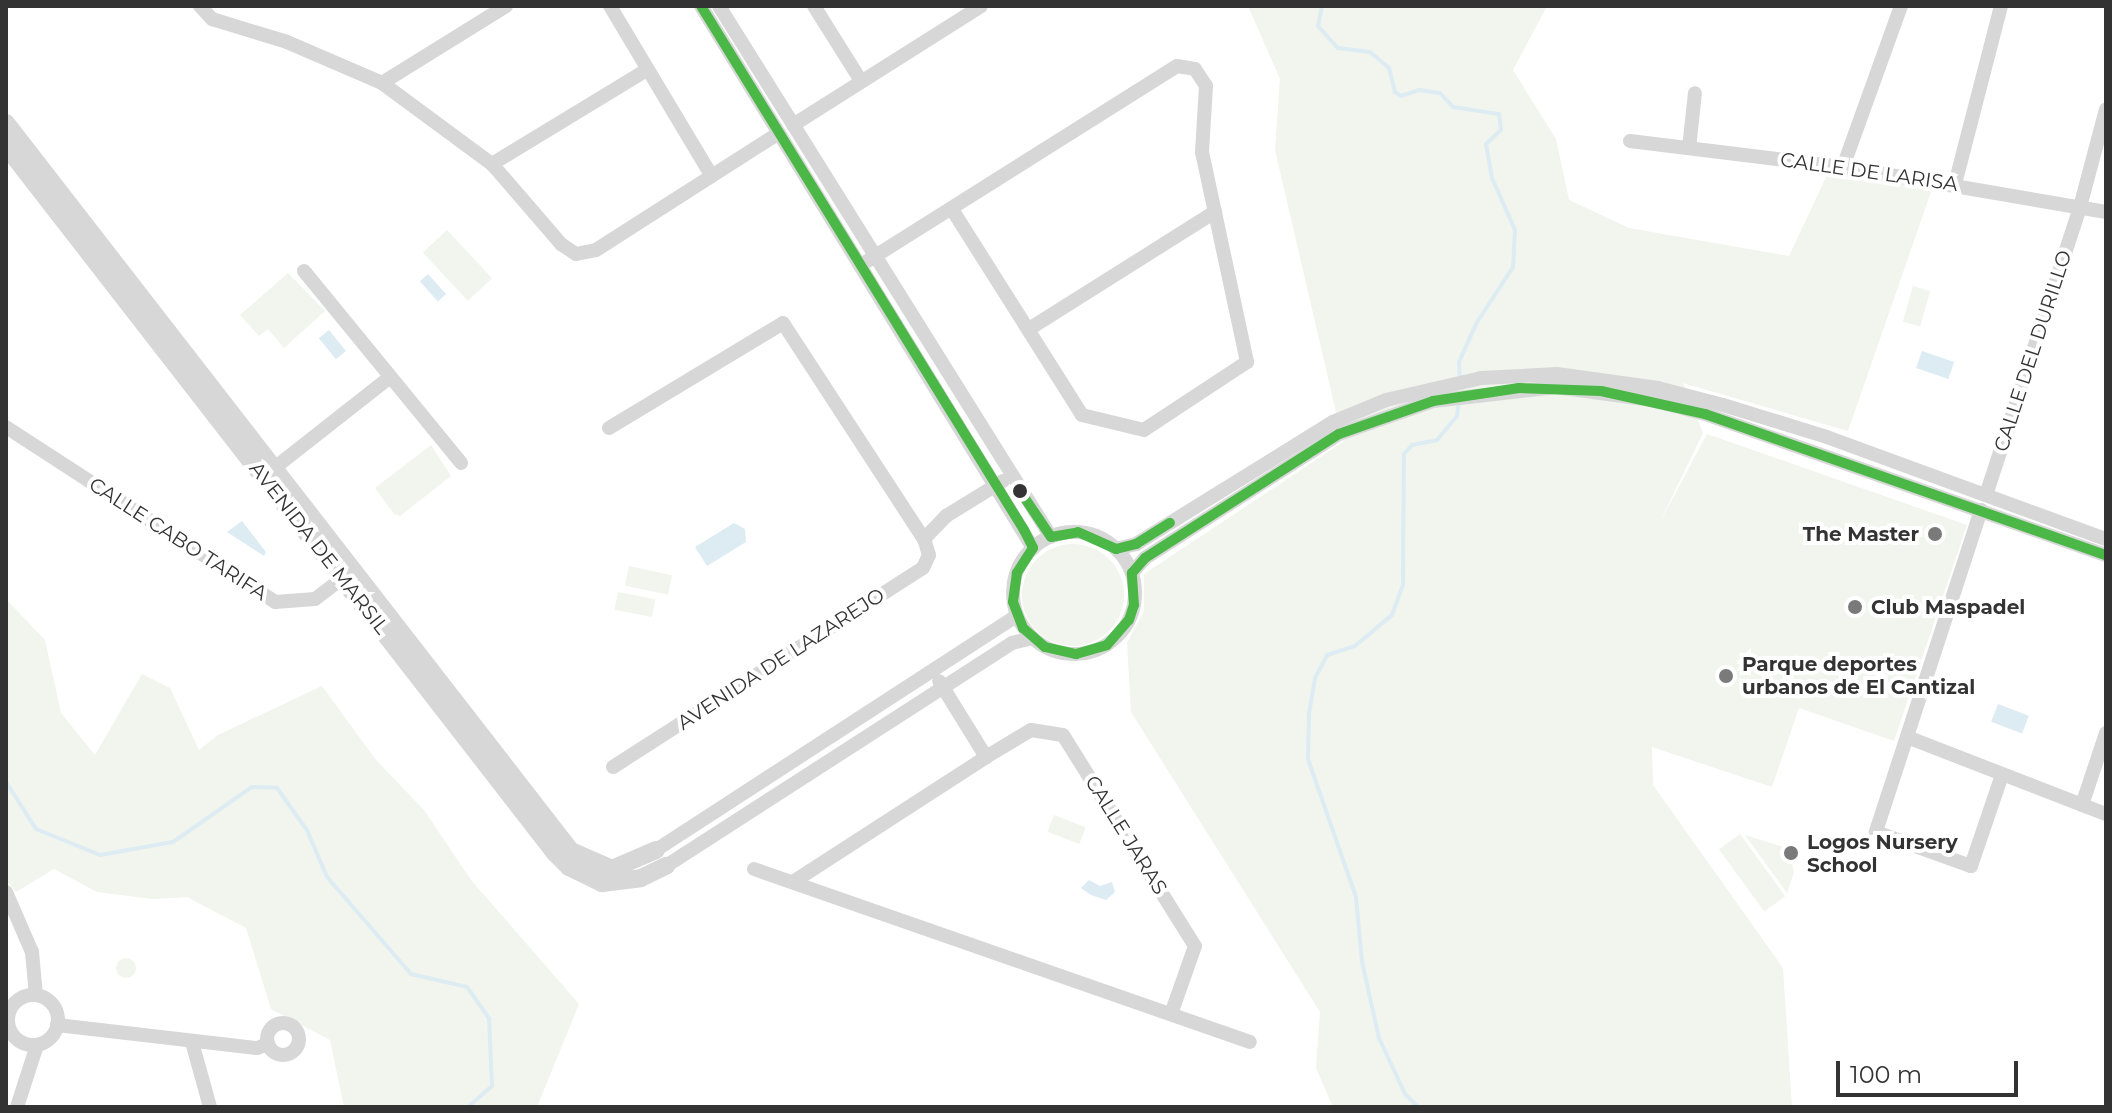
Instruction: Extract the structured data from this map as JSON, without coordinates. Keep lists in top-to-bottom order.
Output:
{
  "streets": {
    "street": [
      "CALLE DE LARISA",
      "CALLE DEL DURILLO",
      "CALLE CABO TARIFA",
      "AVENIDA DE MARSIL",
      "AVENIDA DE LAZAREJO",
      "CALLE JARAS"
    ]
  },
  "crossings": [
    ["CALLE DE LARISA", "CALLE DEL DURILLO"],
    ["CALLE CABO TARIFA", "AVENIDA DE MARSIL"]
  ],
  "places": [
    "The Master",
    "Club Maspadel",
    "Parque deportes urbanos de El Cantizal",
    "Logos Nursery School"
  ],
  "scale_bar": "100 m"
}
